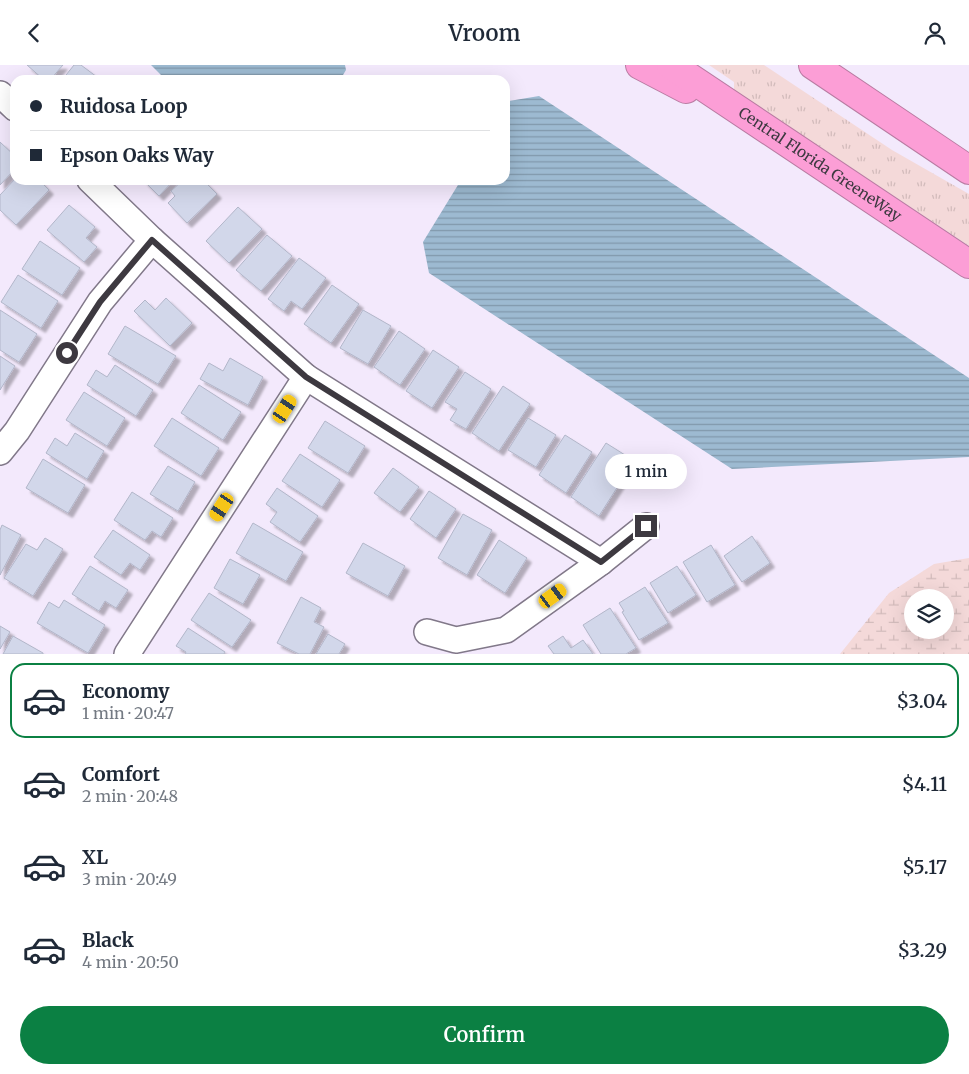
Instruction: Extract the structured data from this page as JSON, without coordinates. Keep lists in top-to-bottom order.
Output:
{
  "streets": {
    "highway": ["Central Florida GreeneWay"]
  },
  "page": {
    "header": "Vroom",
    "banner": ["Ruidosa Loop", "Epson Oaks Way"],
    "bubble": "1 min",
    "list": [
      {
        "name": "Economy",
        "note": "1 min · 20:47",
        "value": "$3.04"
      },
      {
        "name": "Comfort",
        "note": "2 min · 20:48",
        "value": "$4.11"
      },
      {
        "name": "XL",
        "note": "3 min · 20:49",
        "value": "$5.17"
      },
      {
        "name": "Black",
        "note": "4 min · 20:50",
        "value": "$3.29"
      }
    ],
    "buttons": "Confirm"
  }
}
